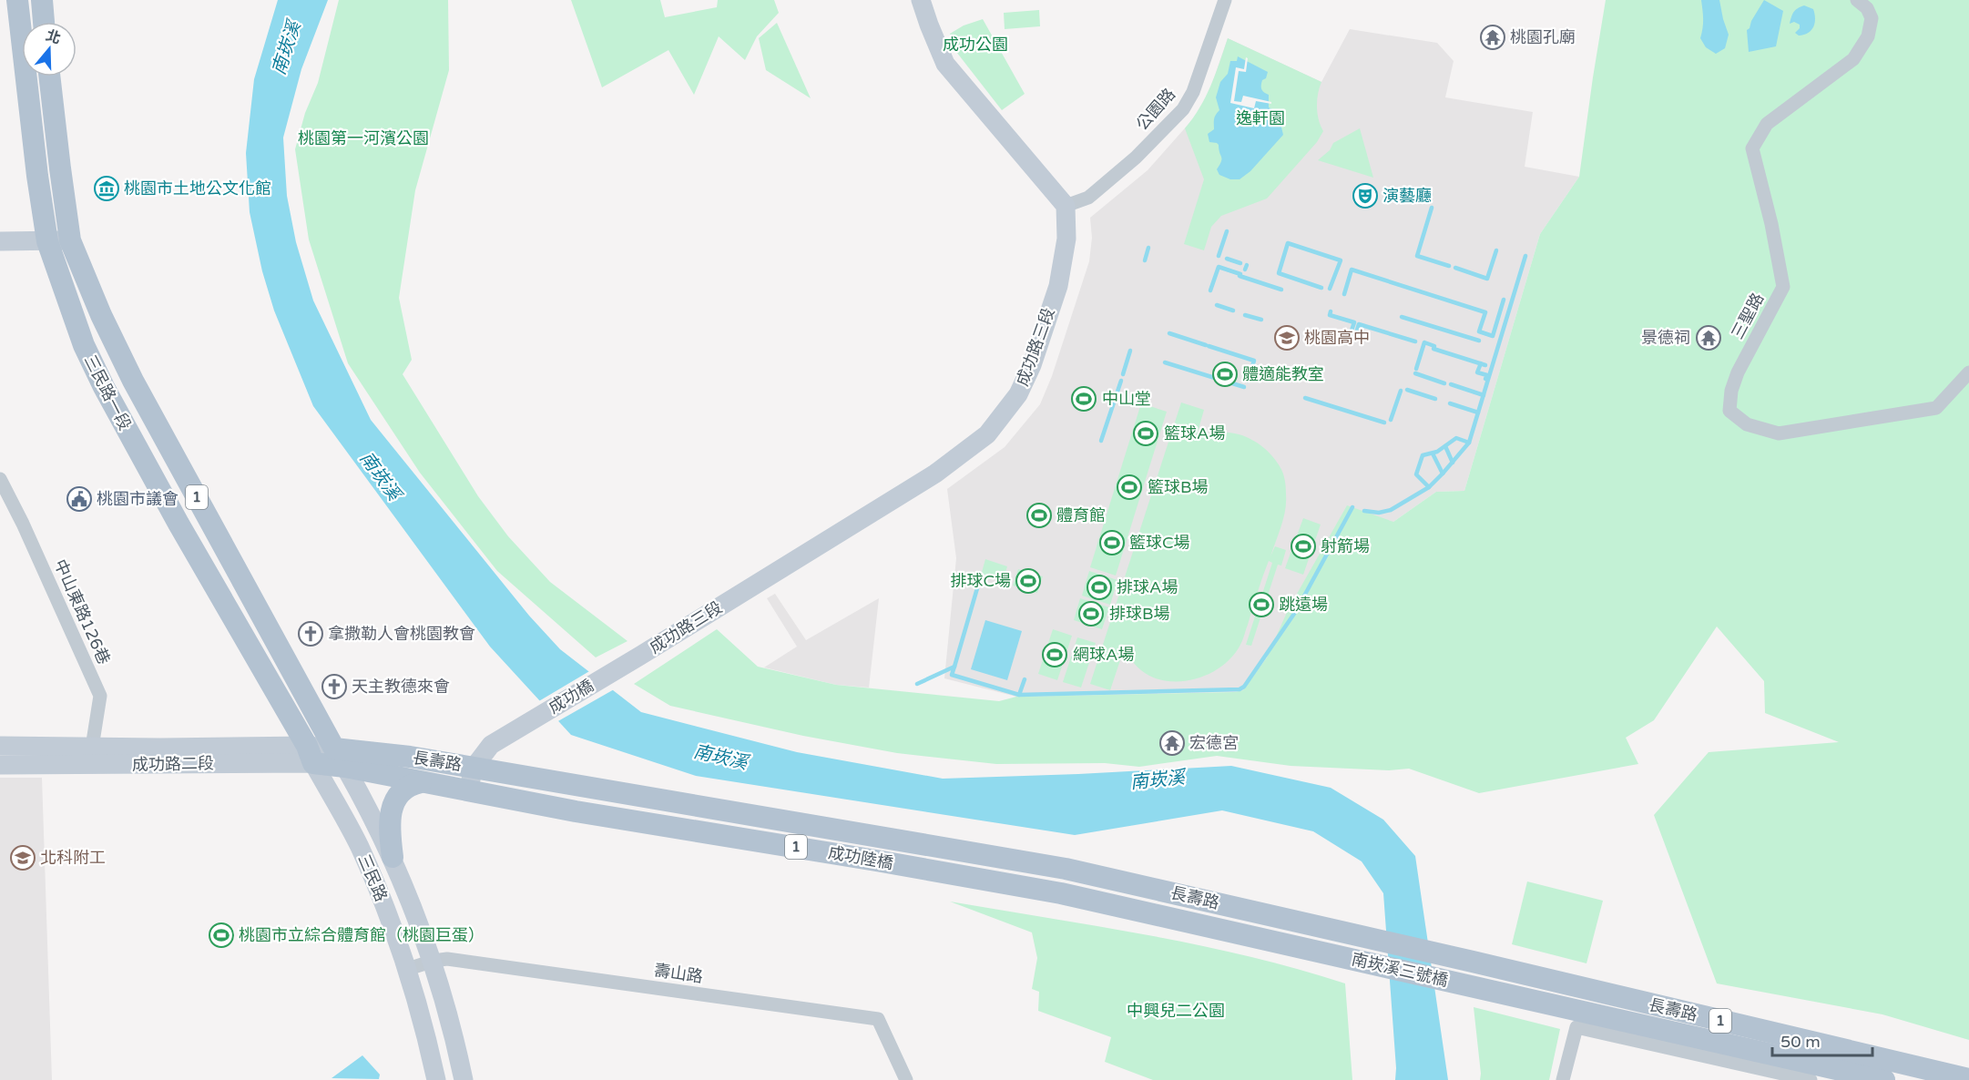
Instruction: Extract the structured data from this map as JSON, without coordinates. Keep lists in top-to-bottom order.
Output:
{
  "streets": {
    "main road": [
      "三民路一段",
      "1",
      "長壽路",
      "成功路二段",
      "成功陸橋",
      "南崁溪三號橋"
    ],
    "street": [
      "公園路",
      "三聖路",
      "成功路三段",
      "中山東路126巷",
      "成功橋",
      "三民路",
      "壽山路"
    ]
  },
  "crossings": [
    ["公園路", "成功路三段"],
    ["成功路三段", "成功橋"],
    ["三民路一段", "長壽路"],
    ["三民路一段", "成功路二段"],
    ["三民路一段", "三民路"],
    ["中山東路126巷", "成功路二段"],
    ["成功橋", "長壽路"],
    ["長壽路", "成功路二段"],
    ["長壽路", "成功陸橋"],
    ["長壽路", "三民路"],
    ["長壽路", "南崁溪三號橋"],
    ["成功路二段", "三民路"],
    ["三民路", "壽山路"]
  ],
  "water": ["南崁溪"],
  "parks": [
    "成功公園",
    "逸軒園",
    "桃園第一河濱公園",
    "中興兒二公園"
  ],
  "places": {
    "temple": ["桃園孔廟", "景德祠", "宏德宮"],
    "museum": ["桃園市土地公文化館"],
    "theatre": ["演藝廳"],
    "school or university": ["桃園高中", "北科附工"],
    "sports": [
      "體適能教室",
      "中山堂",
      "籃球A場",
      "籃球B場",
      "體育館",
      "籃球C場",
      "射箭場",
      "排球C場",
      "排球A場",
      "跳遠場",
      "排球B場",
      "網球A場",
      "桃園市立綜合體育館（桃園巨蛋）"
    ],
    "public building": ["桃園市議會"],
    "church": ["拿撒勒人會桃園教會", "天主教德來會"]
  },
  "scale_bar": "50 m",
  "north": "top"
}
